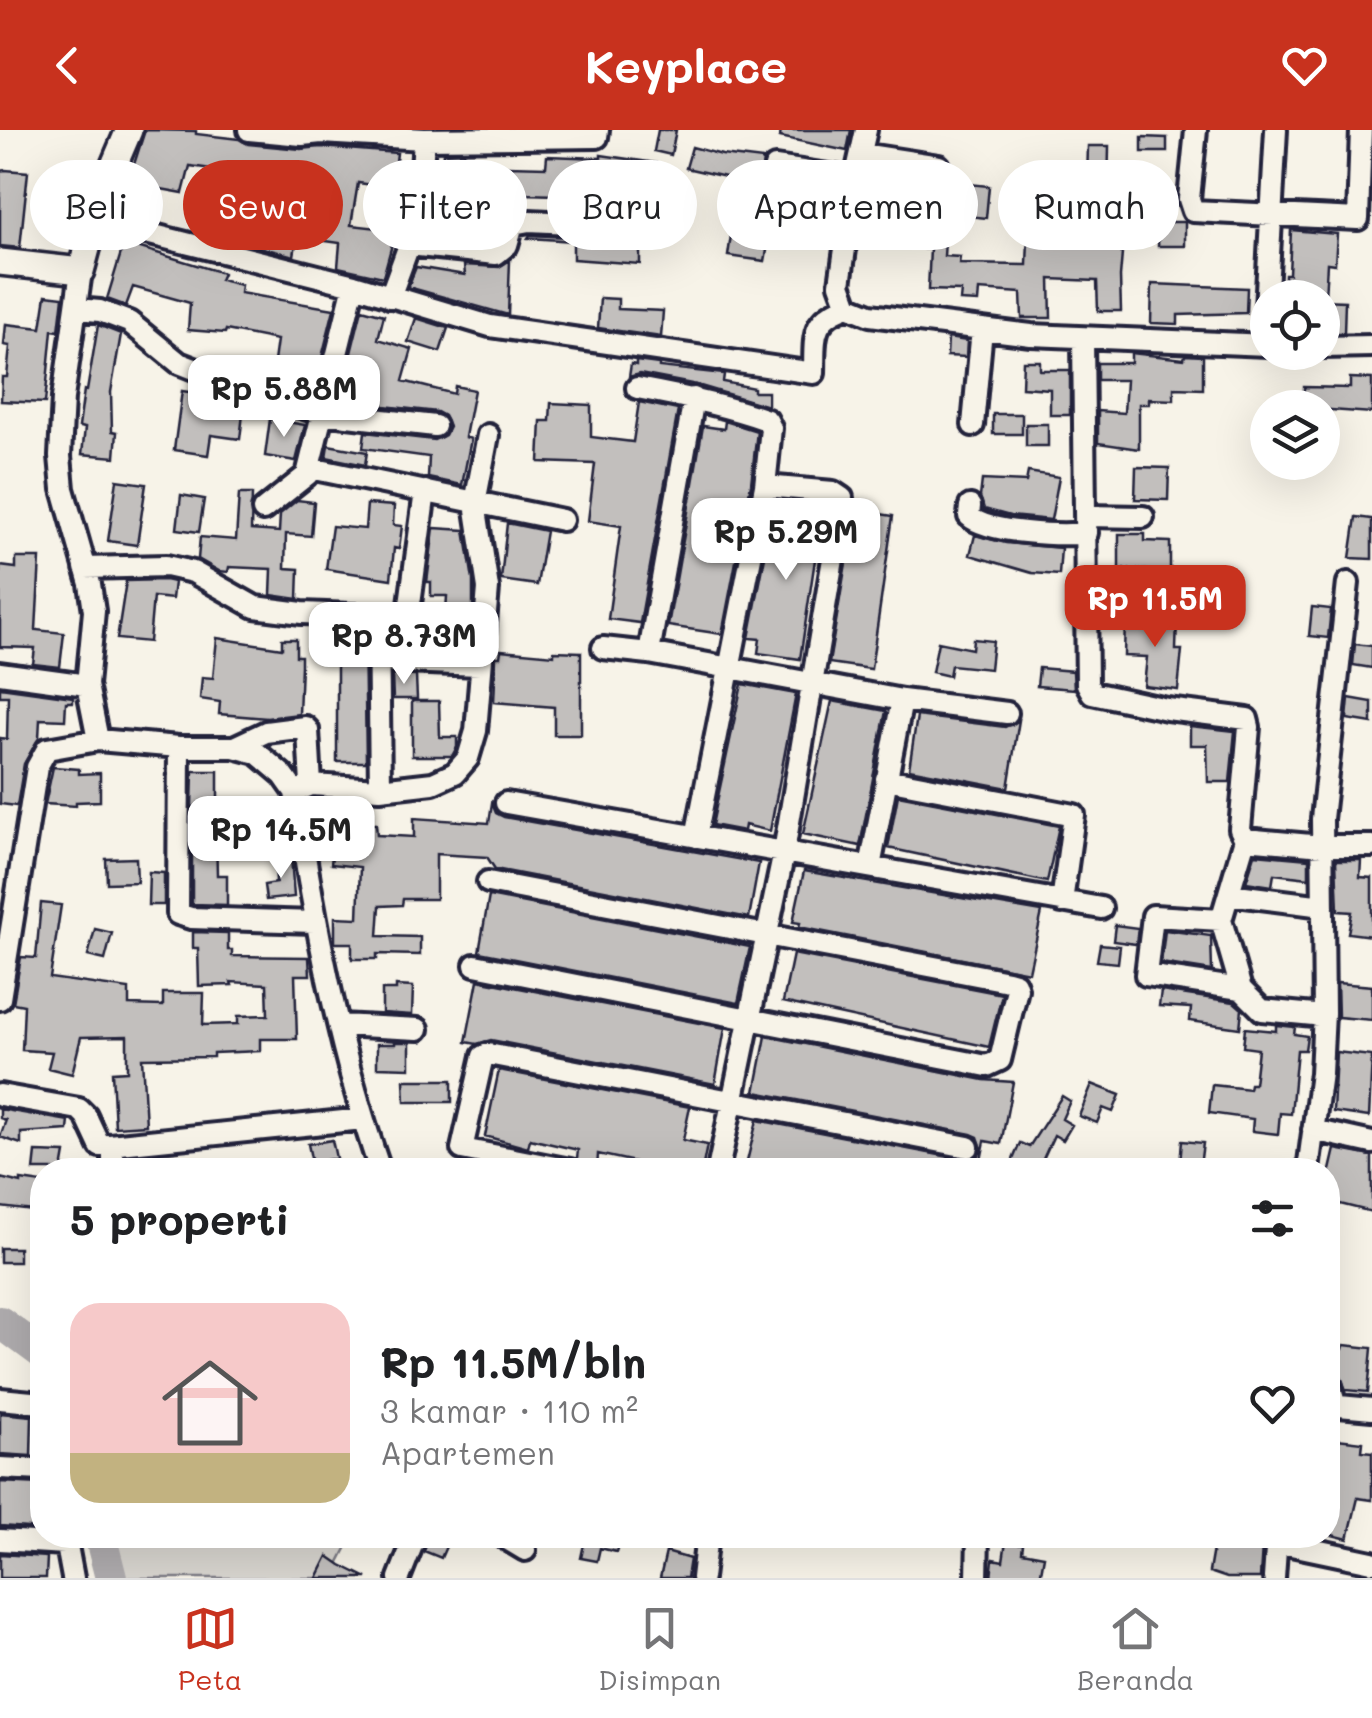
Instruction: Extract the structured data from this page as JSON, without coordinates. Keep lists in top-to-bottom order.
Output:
{
  "page": {
    "header": "Keyplace",
    "chip": [
      "Beli",
      "Sewa",
      "Filter",
      "Baru",
      "Apartemen",
      "Rumah"
    ],
    "price": [
      "Rp 5.88M",
      "Rp 5.29M",
      "Rp 11.5M",
      "Rp 8.73M",
      "Rp 14.5M"
    ],
    "heading": "5 properti",
    "list": [
      {
        "name": "Rp 11.5M/bln",
        "note": "3 kamar · 110 m² · Apartemen"
      }
    ],
    "tabs": ["Peta", "Disimpan", "Beranda"]
  }
}
